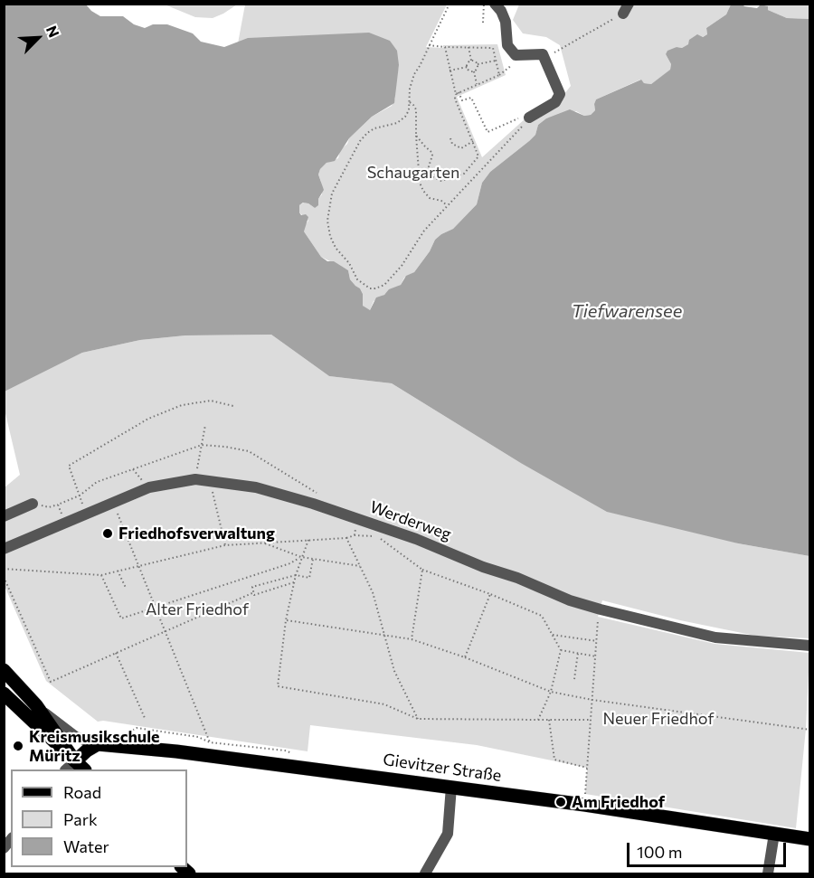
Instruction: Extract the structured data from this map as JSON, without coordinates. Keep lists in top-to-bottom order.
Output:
{
  "streets": {
    "main road": ["Gievitzer Straße"],
    "street": ["Werderweg"]
  },
  "water": ["Tiefwarensee"],
  "parks": ["Schaugarten", "Alter Friedhof", "Neuer Friedhof"],
  "places": ["Friedhofsverwaltung", "Kreismusikschule Müritz", "Am Friedhof"],
  "legend": ["Road", "Park", "Water"],
  "scale_bar": "100 m",
  "north": "top right"
}
